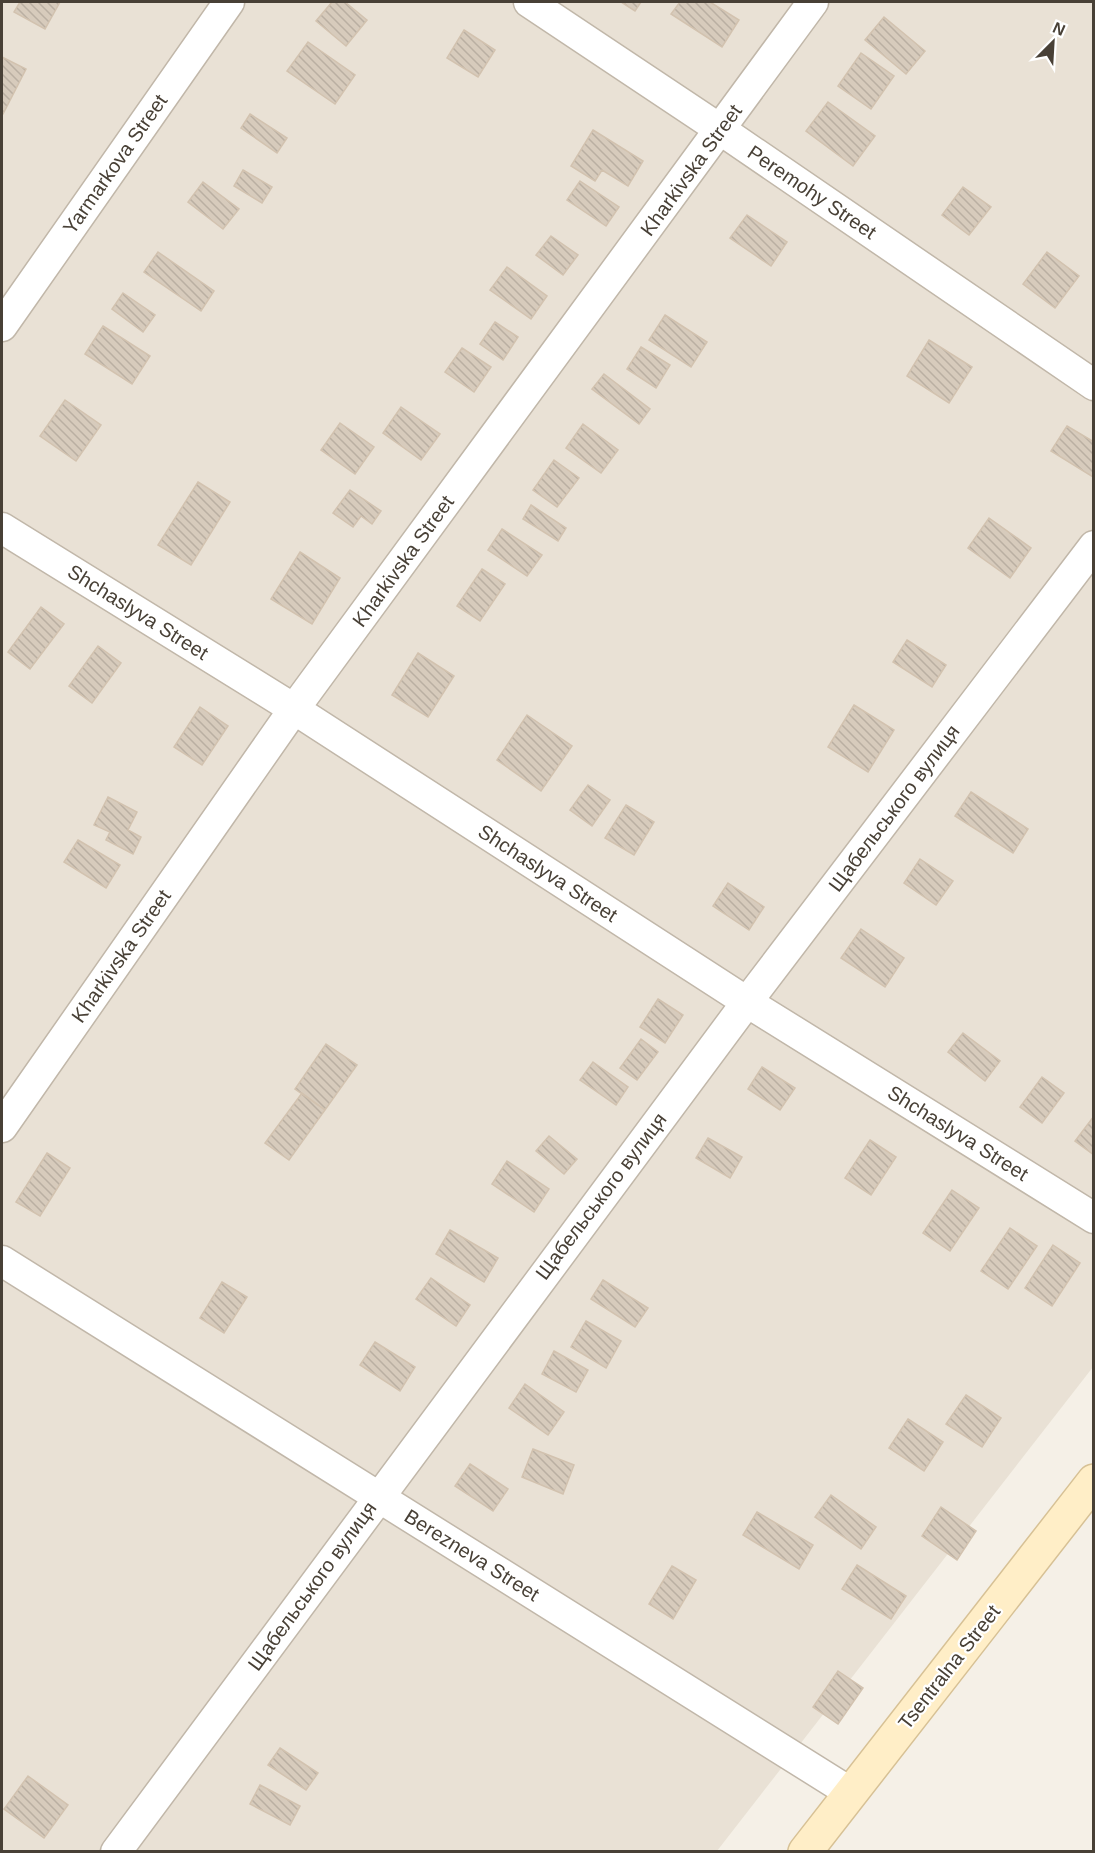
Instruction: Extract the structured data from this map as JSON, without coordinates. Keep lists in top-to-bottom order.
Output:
{
  "streets": {
    "main road": ["Tsentralna Street"],
    "street": [
      "Yarmarkova Street",
      "Kharkivska Street",
      "Peremohy Street",
      "Shchaslyva Street",
      "Щабельського вулиця",
      "Berezneva Street"
    ]
  },
  "crossings": [
    ["Kharkivska Street", "Peremohy Street"],
    ["Kharkivska Street", "Shchaslyva Street"],
    ["Shchaslyva Street", "Щабельського вулиця"],
    ["Щабельського вулиця", "Berezneva Street"],
    ["Berezneva Street", "Tsentralna Street"]
  ],
  "north": "top right"
}
